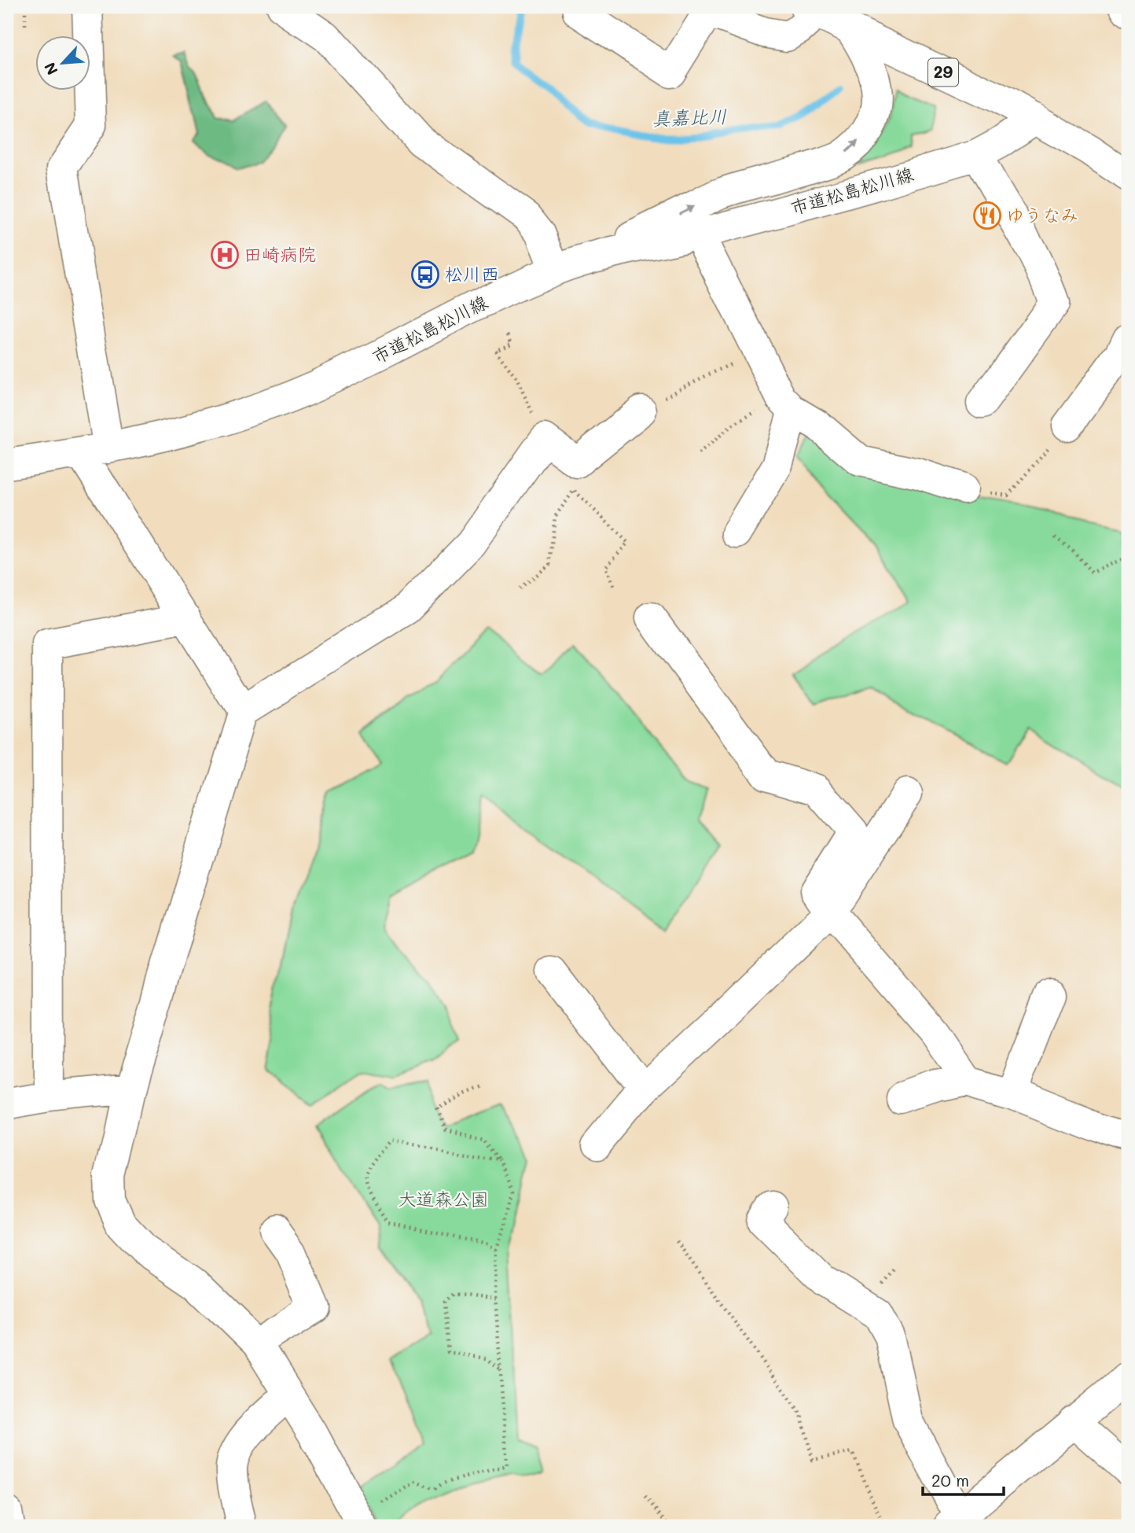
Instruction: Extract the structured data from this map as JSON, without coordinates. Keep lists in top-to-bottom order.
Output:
{
  "streets": {
    "street": ["29", "市道松島松川線"]
  },
  "crossings": [
    ["29", "市道松島松川線"]
  ],
  "water": ["真嘉比川"],
  "parks": ["大道森公園"],
  "places": {
    "restaurant": ["ゆうなみ"],
    "hospital": ["田崎病院"],
    "bus stop": ["松川西"]
  },
  "scale_bar": "20 m",
  "north": "bottom left"
}
